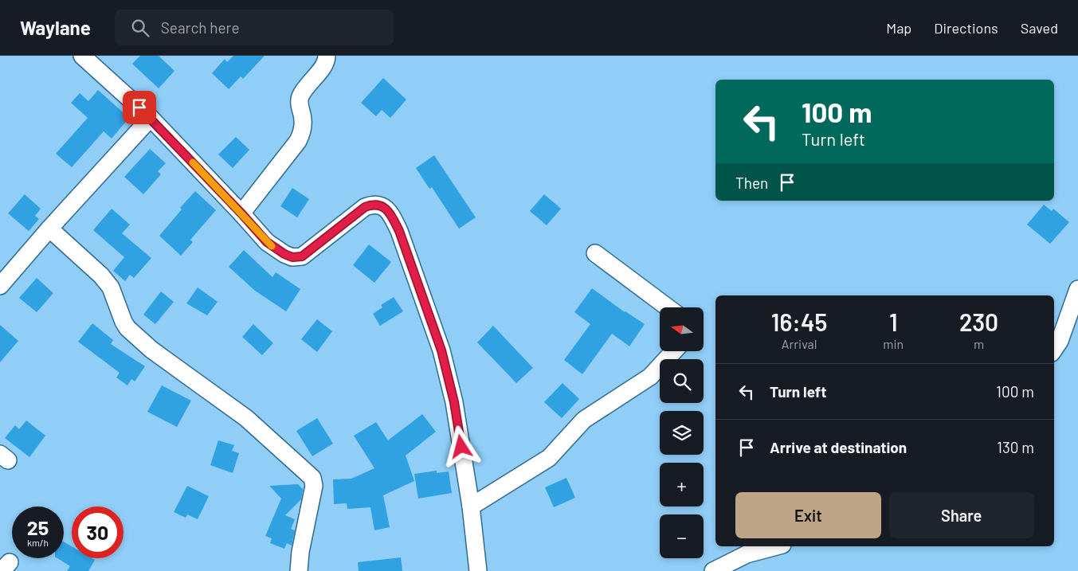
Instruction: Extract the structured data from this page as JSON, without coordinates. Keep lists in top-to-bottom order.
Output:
{
  "north": "left",
  "page": {
    "header": "Waylane",
    "search": "Search here",
    "nav": ["Map", "Directions", "Saved"],
    "turn": ["100 m", "Turn left"],
    "then": "Then",
    "eta": [
      "16:45",
      "Arrival",
      "1",
      "min",
      "230",
      "m"
    ],
    "map_buttons": ["+", "−"],
    "list": [
      {
        "name": "Turn left",
        "value": "100 m"
      },
      {
        "name": "Arrive at destination",
        "value": "130 m"
      }
    ],
    "buttons": ["Exit", "Share"],
    "speed": "25 km/h",
    "limit": "30"
  }
}
